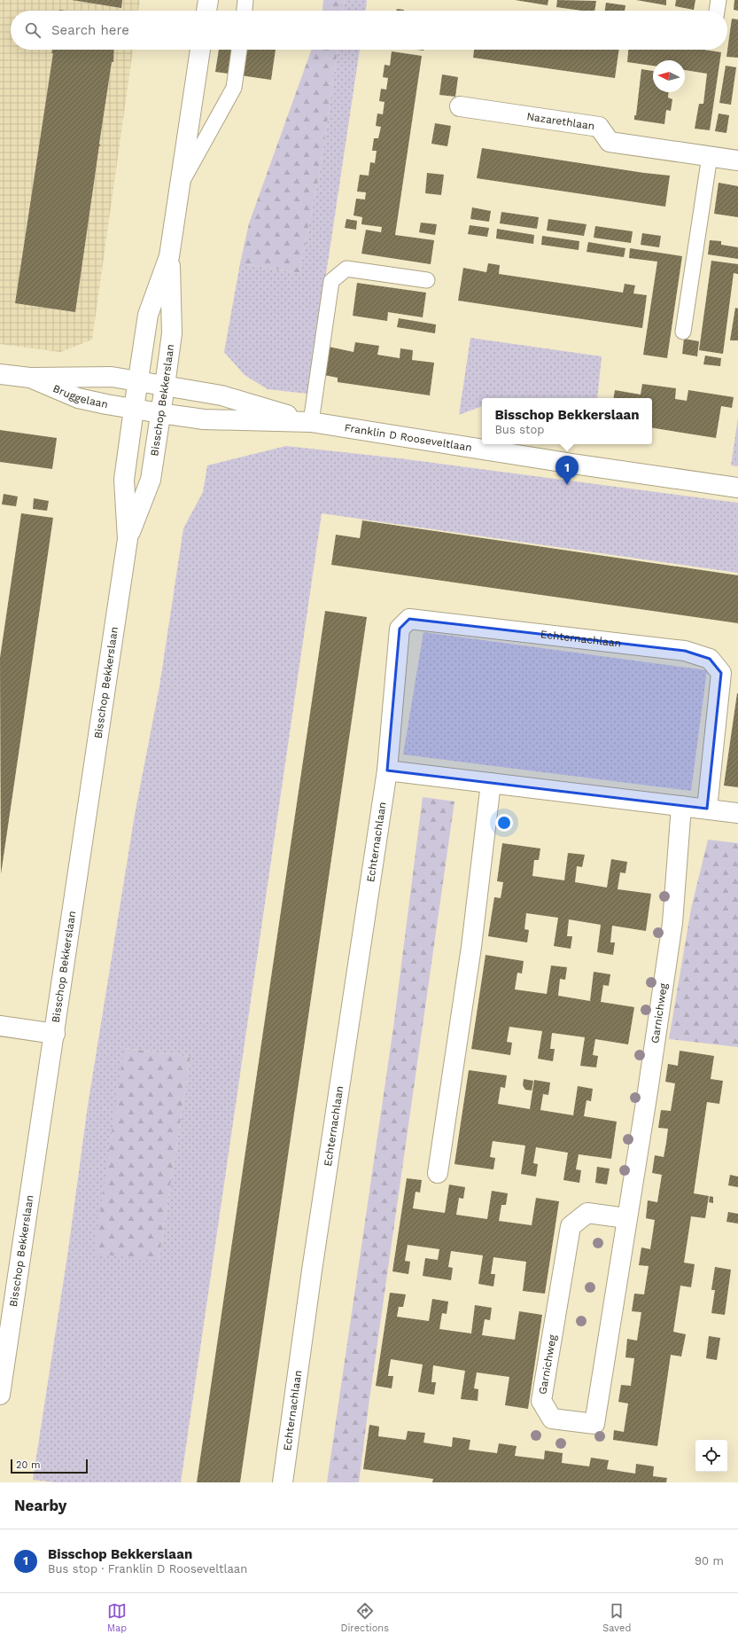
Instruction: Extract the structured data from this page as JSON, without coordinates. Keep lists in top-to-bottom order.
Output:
{
  "streets": {
    "street": [
      "Nazarethlaan",
      "Bruggelaan",
      "Bisschop Bekkerslaan",
      "Franklin D Rooseveltlaan",
      "Echternachlaan",
      "Garnichweg"
    ]
  },
  "crossings": [
    ["Bruggelaan", "Bisschop Bekkerslaan"],
    ["Bruggelaan", "Franklin D Rooseveltlaan"],
    ["Bisschop Bekkerslaan", "Franklin D Rooseveltlaan"]
  ],
  "scale_bar": "20 m",
  "north": "left",
  "page": {
    "search": "Search here",
    "popup": ["Bisschop Bekkerslaan", "Bus stop"],
    "pins": "1",
    "scale": "20 m",
    "heading": "Nearby",
    "list": [
      {
        "mark": "1",
        "name": "Bisschop Bekkerslaan",
        "note": "Bus stop · Franklin D Rooseveltlaan",
        "value": "90 m"
      }
    ],
    "nav": ["Map", "Directions", "Saved"]
  }
}
